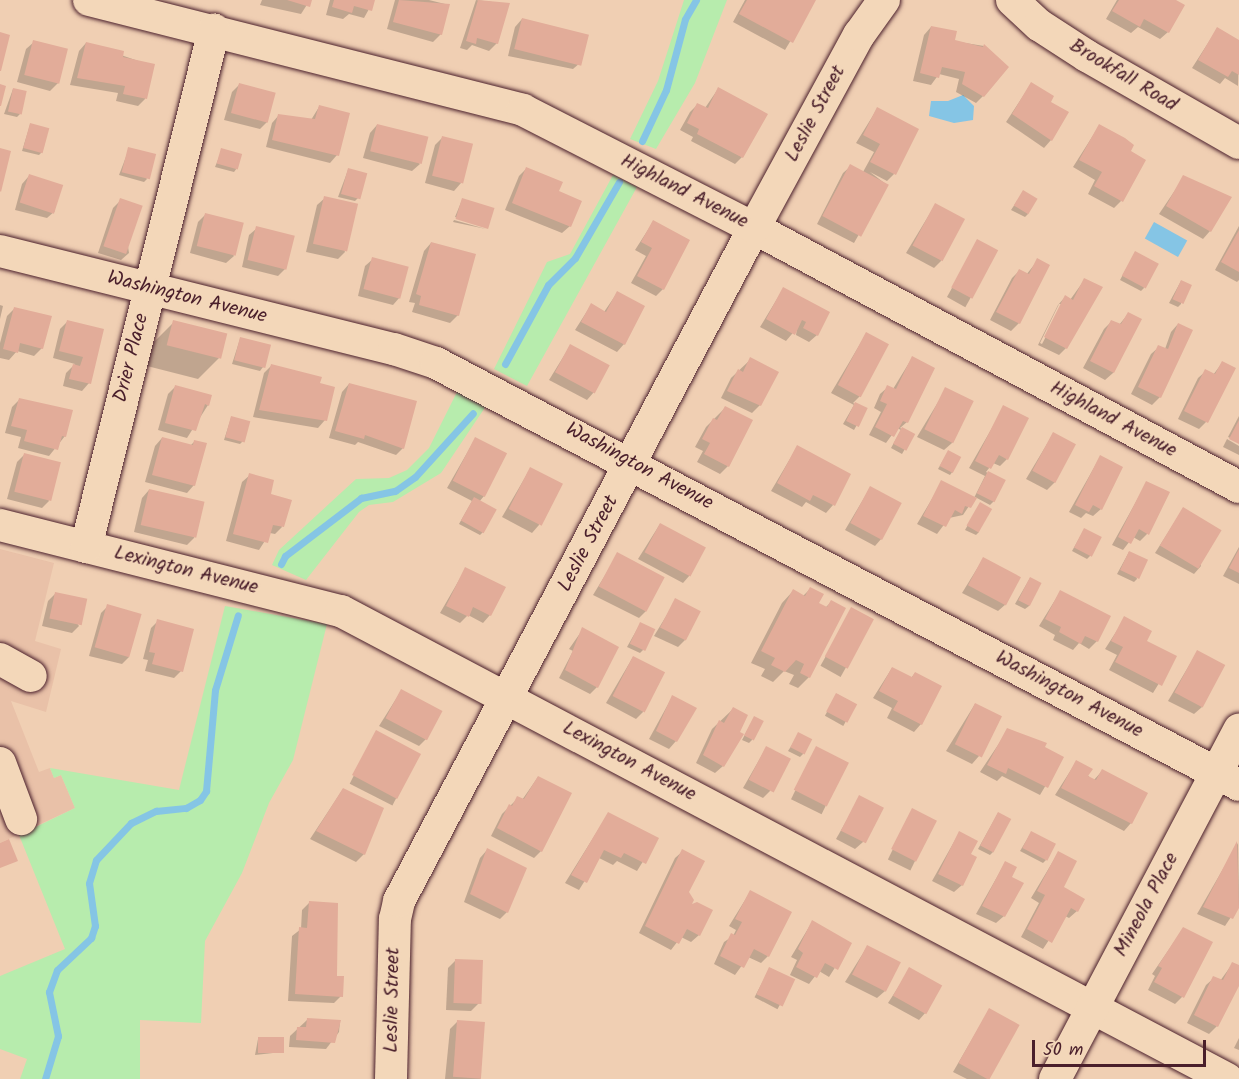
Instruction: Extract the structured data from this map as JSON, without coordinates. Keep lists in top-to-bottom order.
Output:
{
  "streets": {
    "street": [
      "Brookfall Road",
      "Leslie Street",
      "Highland Avenue",
      "Washington Avenue",
      "Drier Place",
      "Lexington Avenue",
      "Mineola Place"
    ]
  },
  "crossings": [
    ["Leslie Street", "Highland Avenue"],
    ["Leslie Street", "Washington Avenue"],
    ["Leslie Street", "Lexington Avenue"],
    ["Highland Avenue", "Drier Place"],
    ["Washington Avenue", "Drier Place"],
    ["Washington Avenue", "Mineola Place"],
    ["Drier Place", "Lexington Avenue"],
    ["Lexington Avenue", "Mineola Place"]
  ],
  "scale_bar": "50 m"
}
